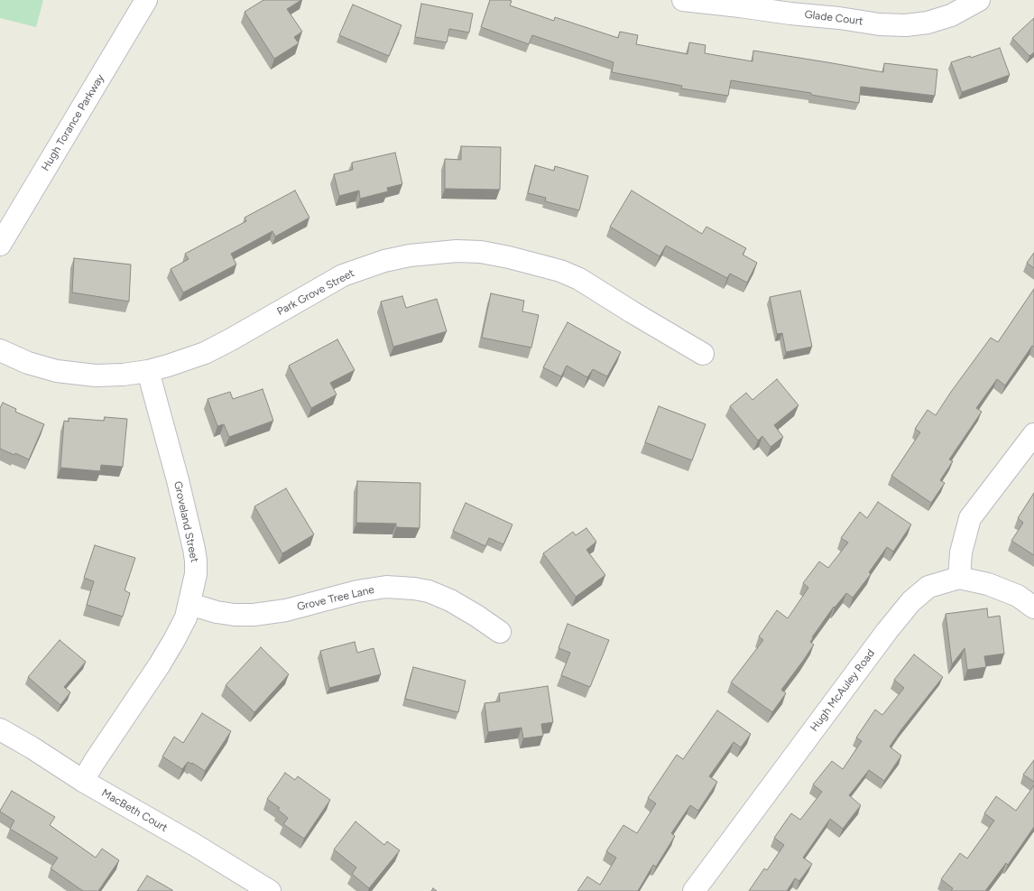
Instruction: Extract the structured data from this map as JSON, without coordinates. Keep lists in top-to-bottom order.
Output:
{
  "streets": {
    "street": [
      "Glade Court",
      "Hugh Torance Parkway",
      "Park Grove Street",
      "Groveland Street",
      "Grove Tree Lane",
      "Hugh McAuley Road",
      "MacBeth Court"
    ]
  },
  "crossings": [
    ["Park Grove Street", "Groveland Street"],
    ["Groveland Street", "Grove Tree Lane"],
    ["Groveland Street", "MacBeth Court"]
  ]
}
